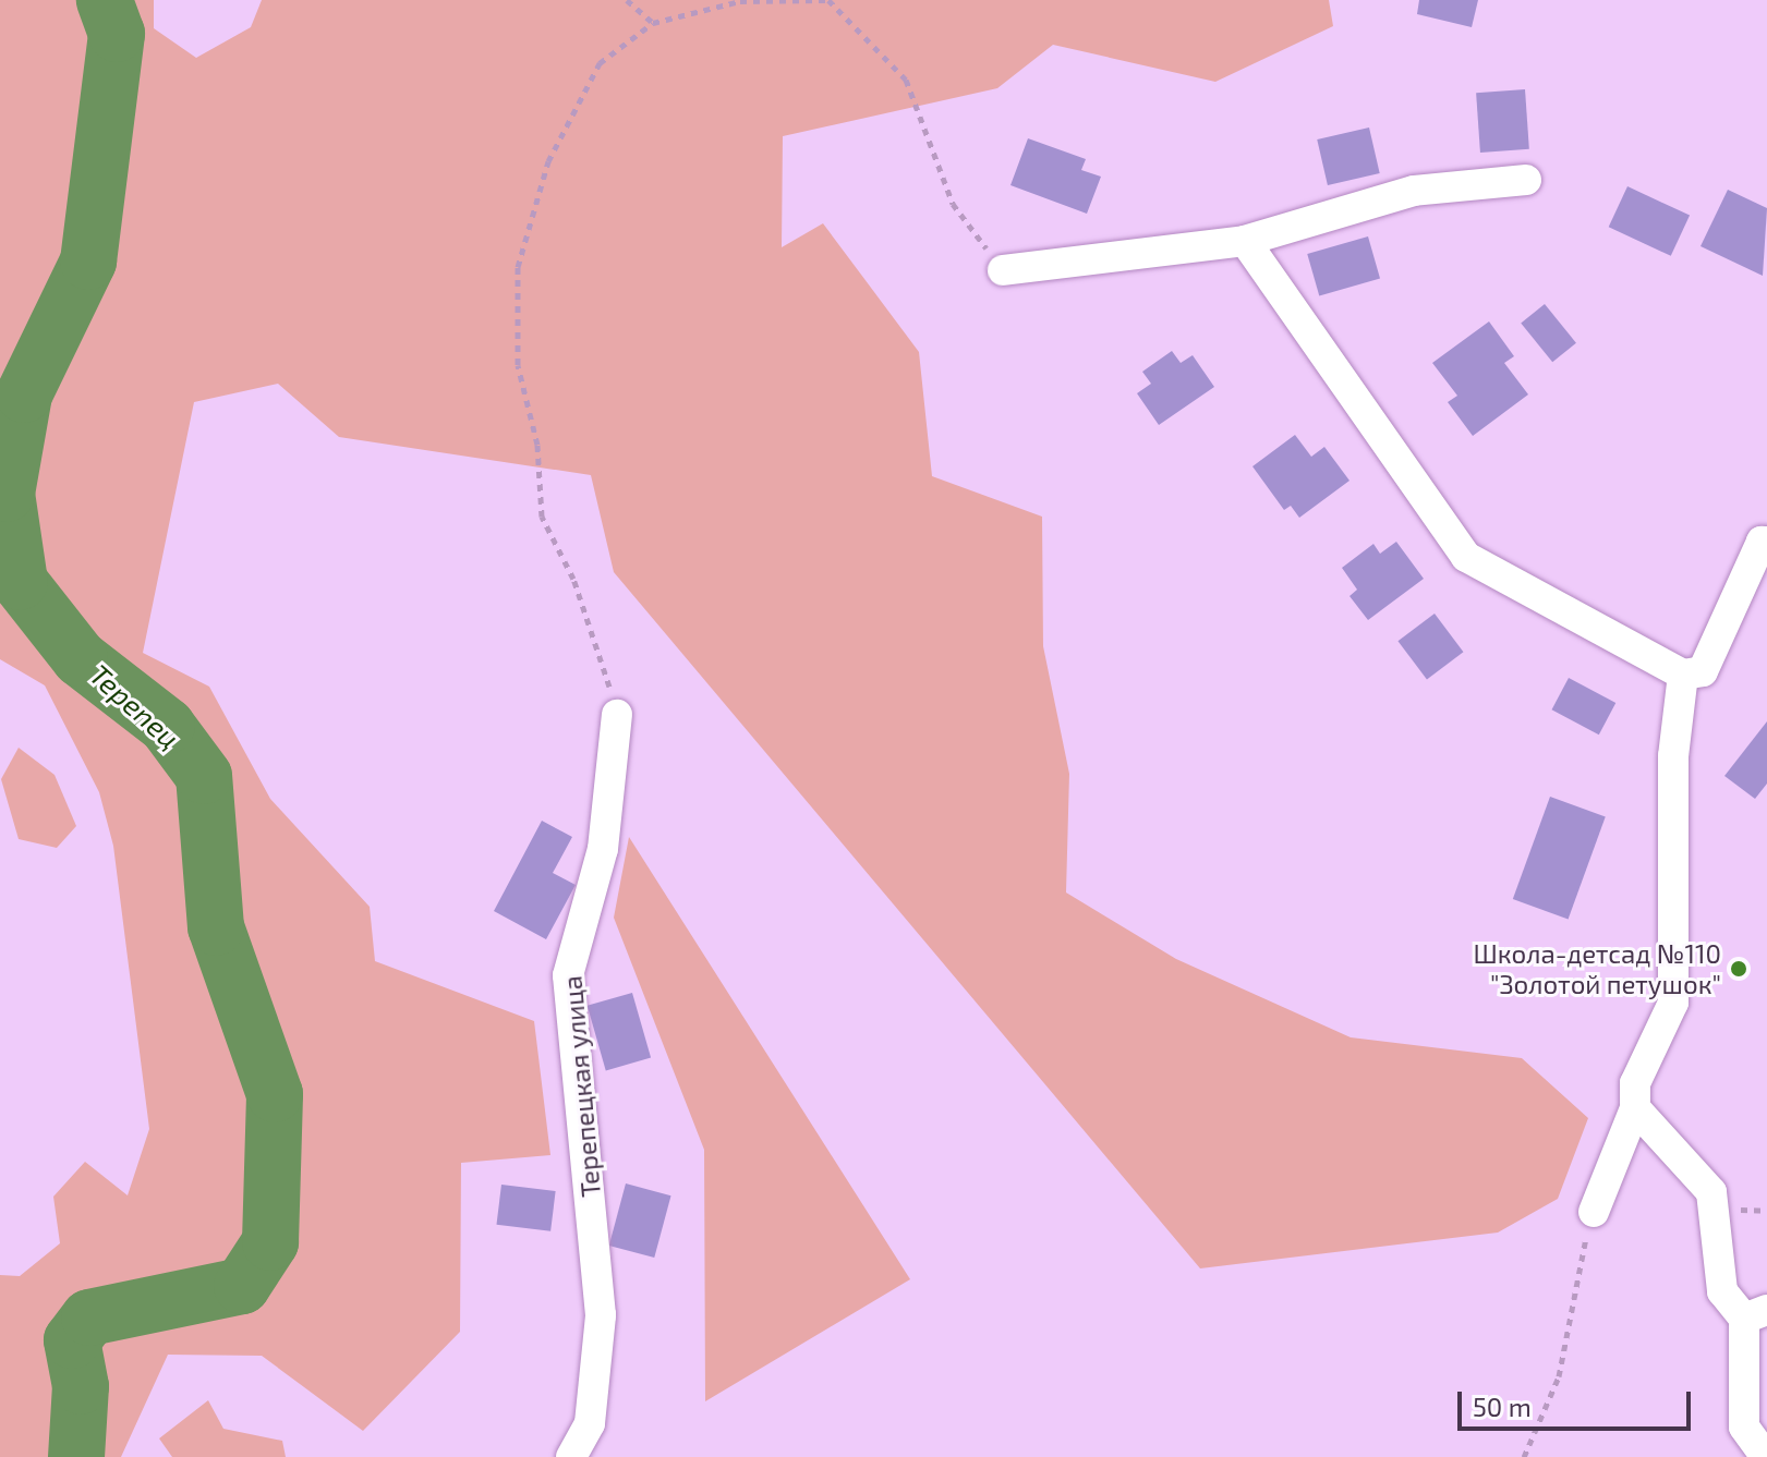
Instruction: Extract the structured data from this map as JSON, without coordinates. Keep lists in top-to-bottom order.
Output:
{
  "streets": {
    "street": ["Терепецкая улица"]
  },
  "water": ["Терепец"],
  "places": ["Школа-детсад №110 \"Золотой петушок\""],
  "scale_bar": "50 m"
}
